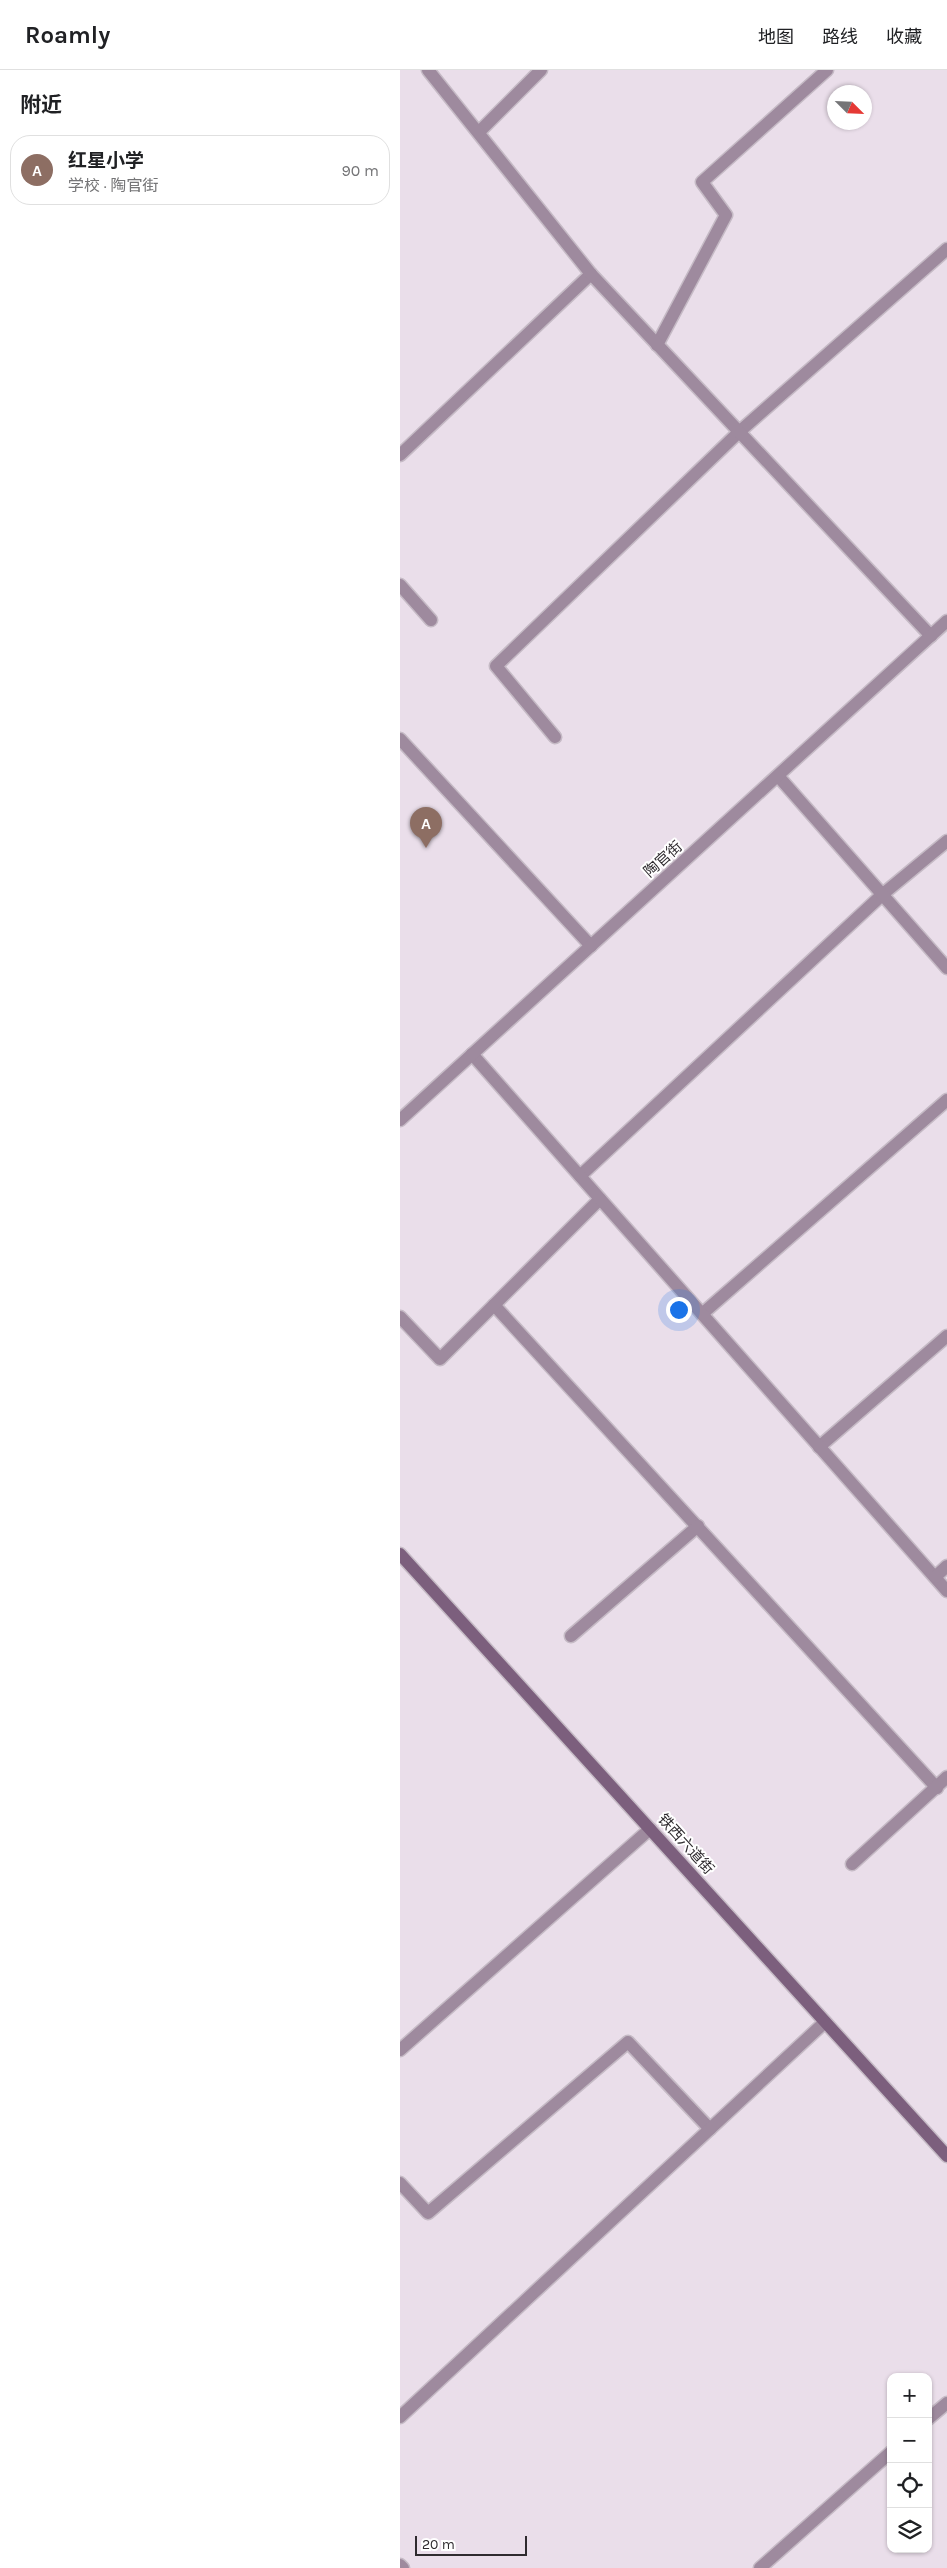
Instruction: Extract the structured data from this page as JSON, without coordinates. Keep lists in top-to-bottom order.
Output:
{
  "streets": {
    "main road": ["铁西六道街"],
    "street": ["陶官街"]
  },
  "scale_bar": "20 m",
  "north": "bottom right",
  "page": {
    "header": "Roamly",
    "nav": ["地图", "路线", "收藏"],
    "heading": "附近",
    "list": [
      {
        "mark": "A",
        "name": "红星小学",
        "note": "学校 · 陶官街",
        "value": "90 m"
      }
    ],
    "pins": "A",
    "map_buttons": ["+", "−"],
    "scale": "20 m"
  }
}
